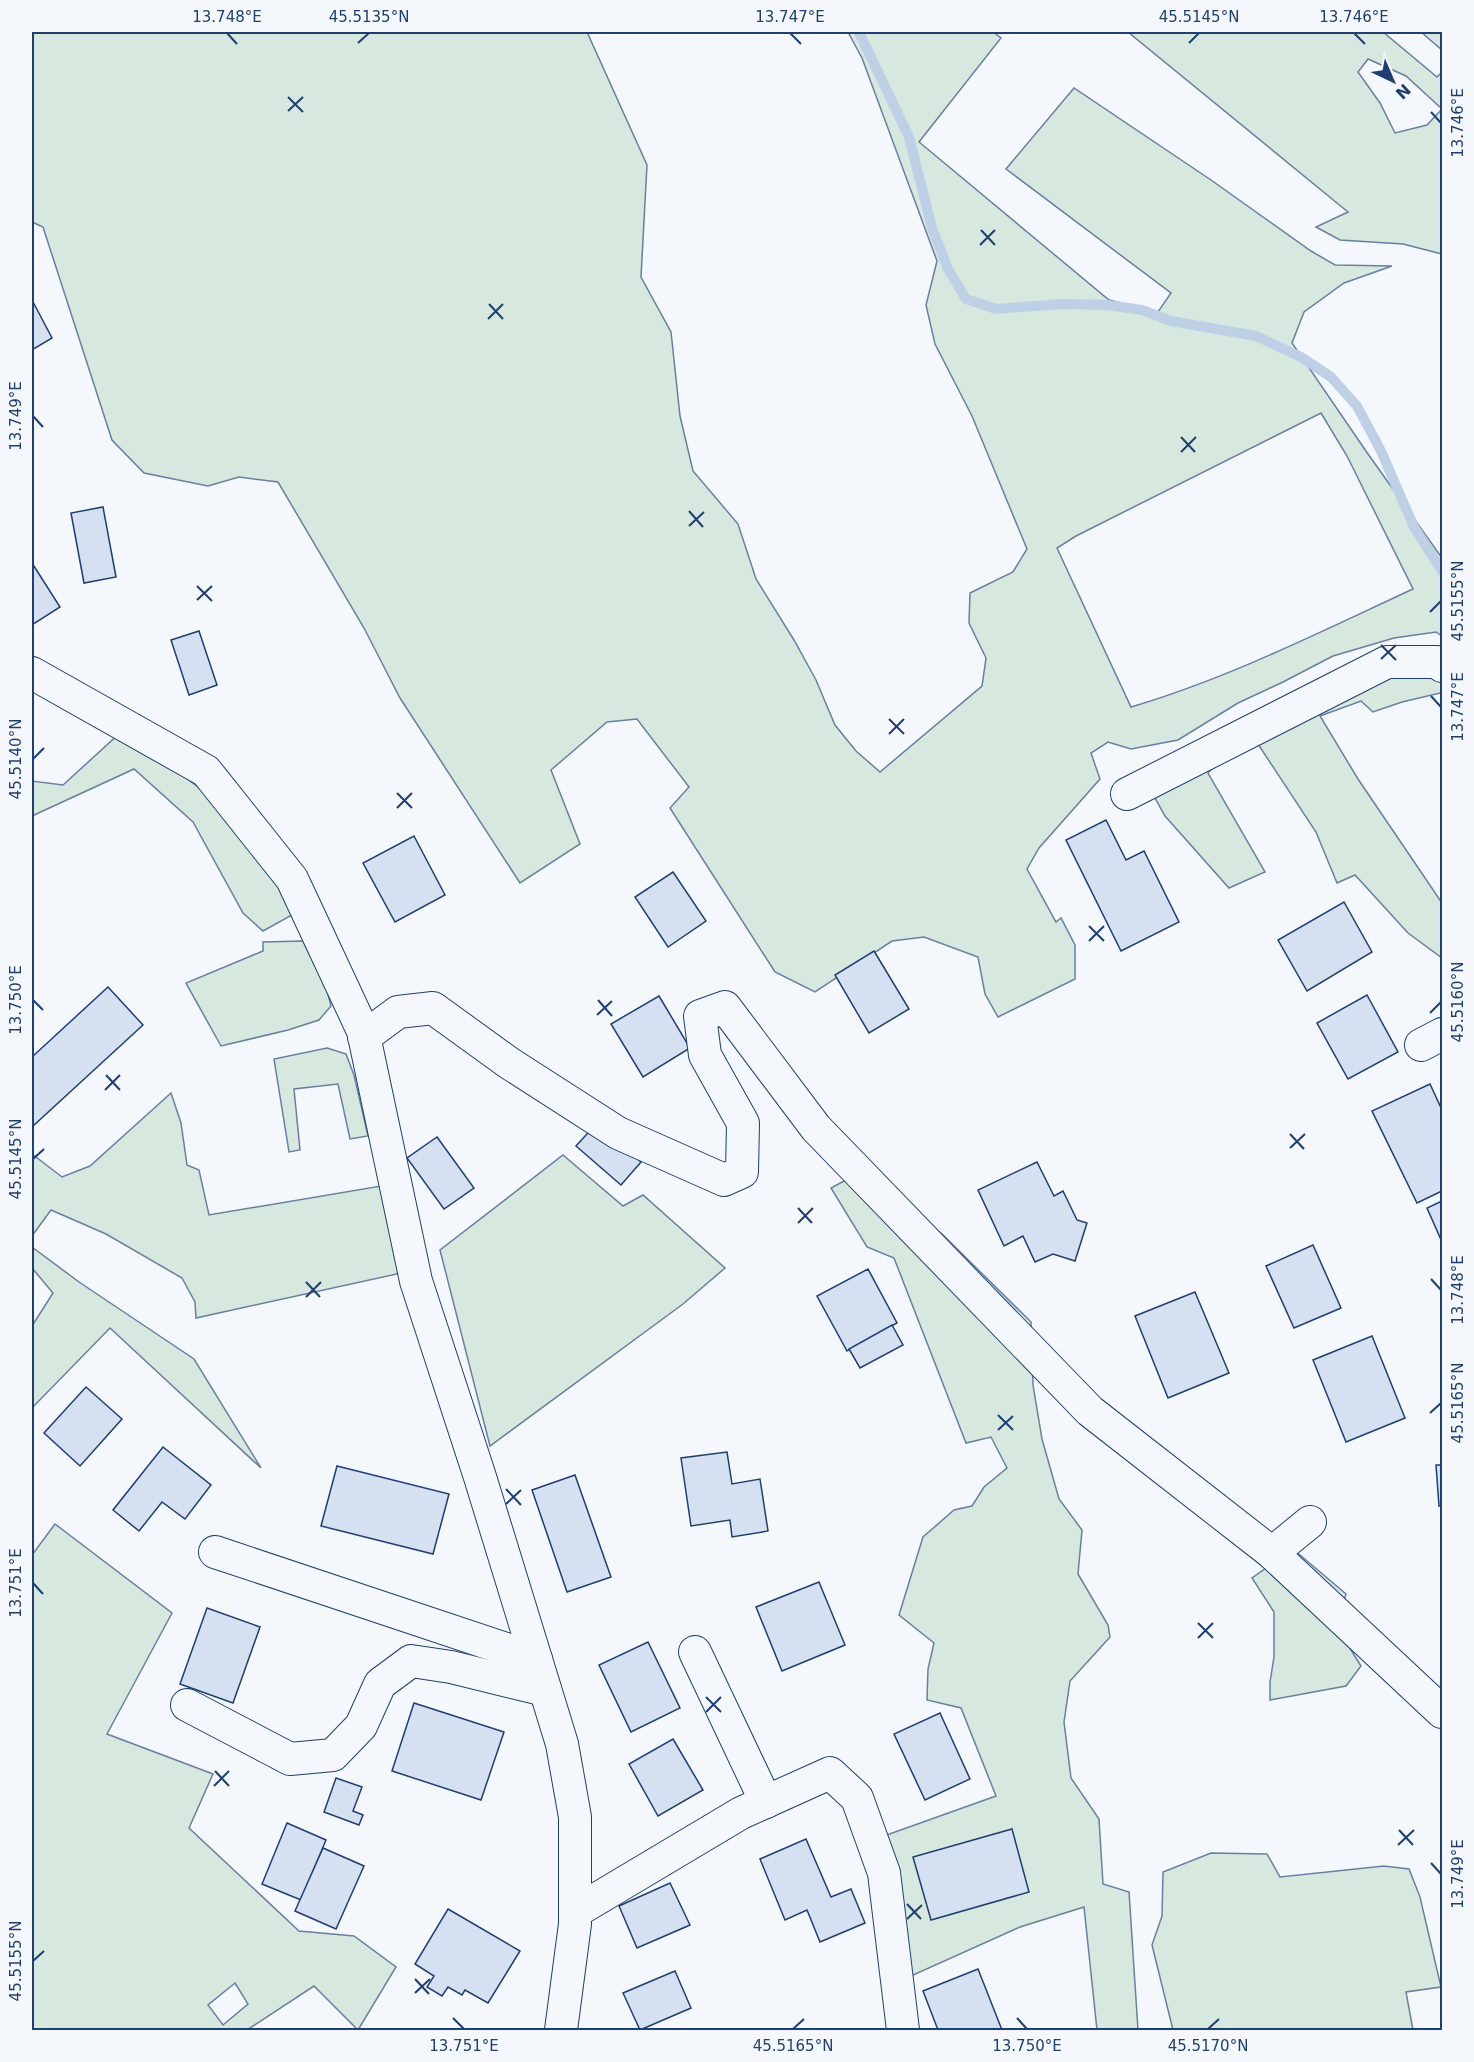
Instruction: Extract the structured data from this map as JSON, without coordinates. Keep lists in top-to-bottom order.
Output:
{
  "north": "bottom right",
  "coordinates": [
    "13.748°E",
    "45.5135°N",
    "13.747°E",
    "45.5145°N",
    "13.746°E",
    "13.749°E",
    "45.5155°N",
    "45.5140°N",
    "13.750°E",
    "45.5160°N",
    "45.5165°N",
    "13.751°E",
    "45.5170°N"
  ]
}
